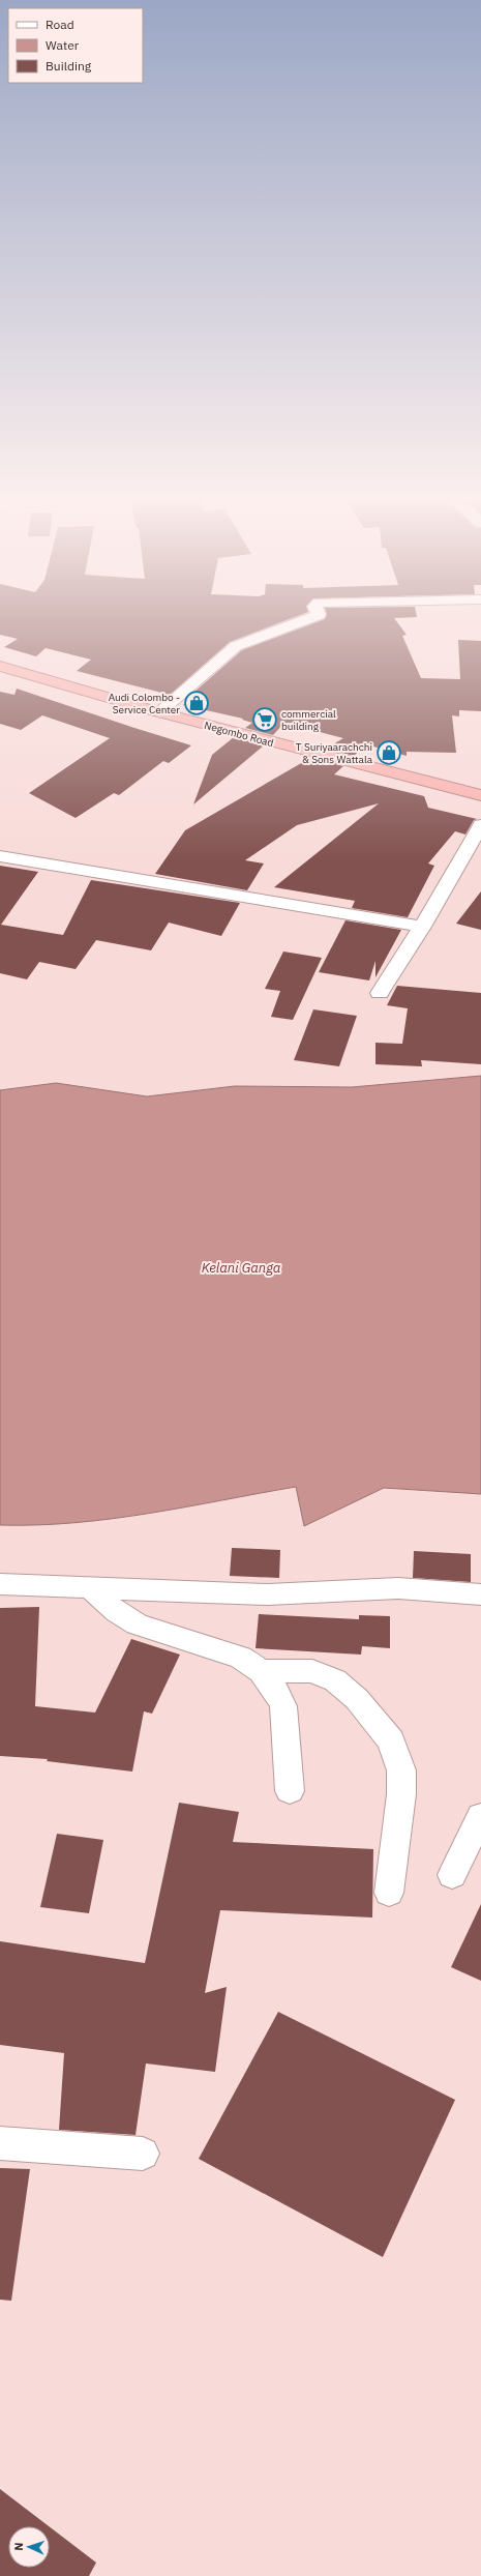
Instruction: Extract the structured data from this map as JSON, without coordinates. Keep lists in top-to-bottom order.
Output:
{
  "streets": {
    "highway": ["Negombo Road"]
  },
  "water": ["Kelani Ganga"],
  "places": {
    "shop": ["Audi Colombo - Service Center", "T Suriyaarachchi & Sons Wattala"],
    "supermarket": ["commercial building"]
  },
  "legend": ["Road", "Water", "Building"],
  "north": "left"
}
